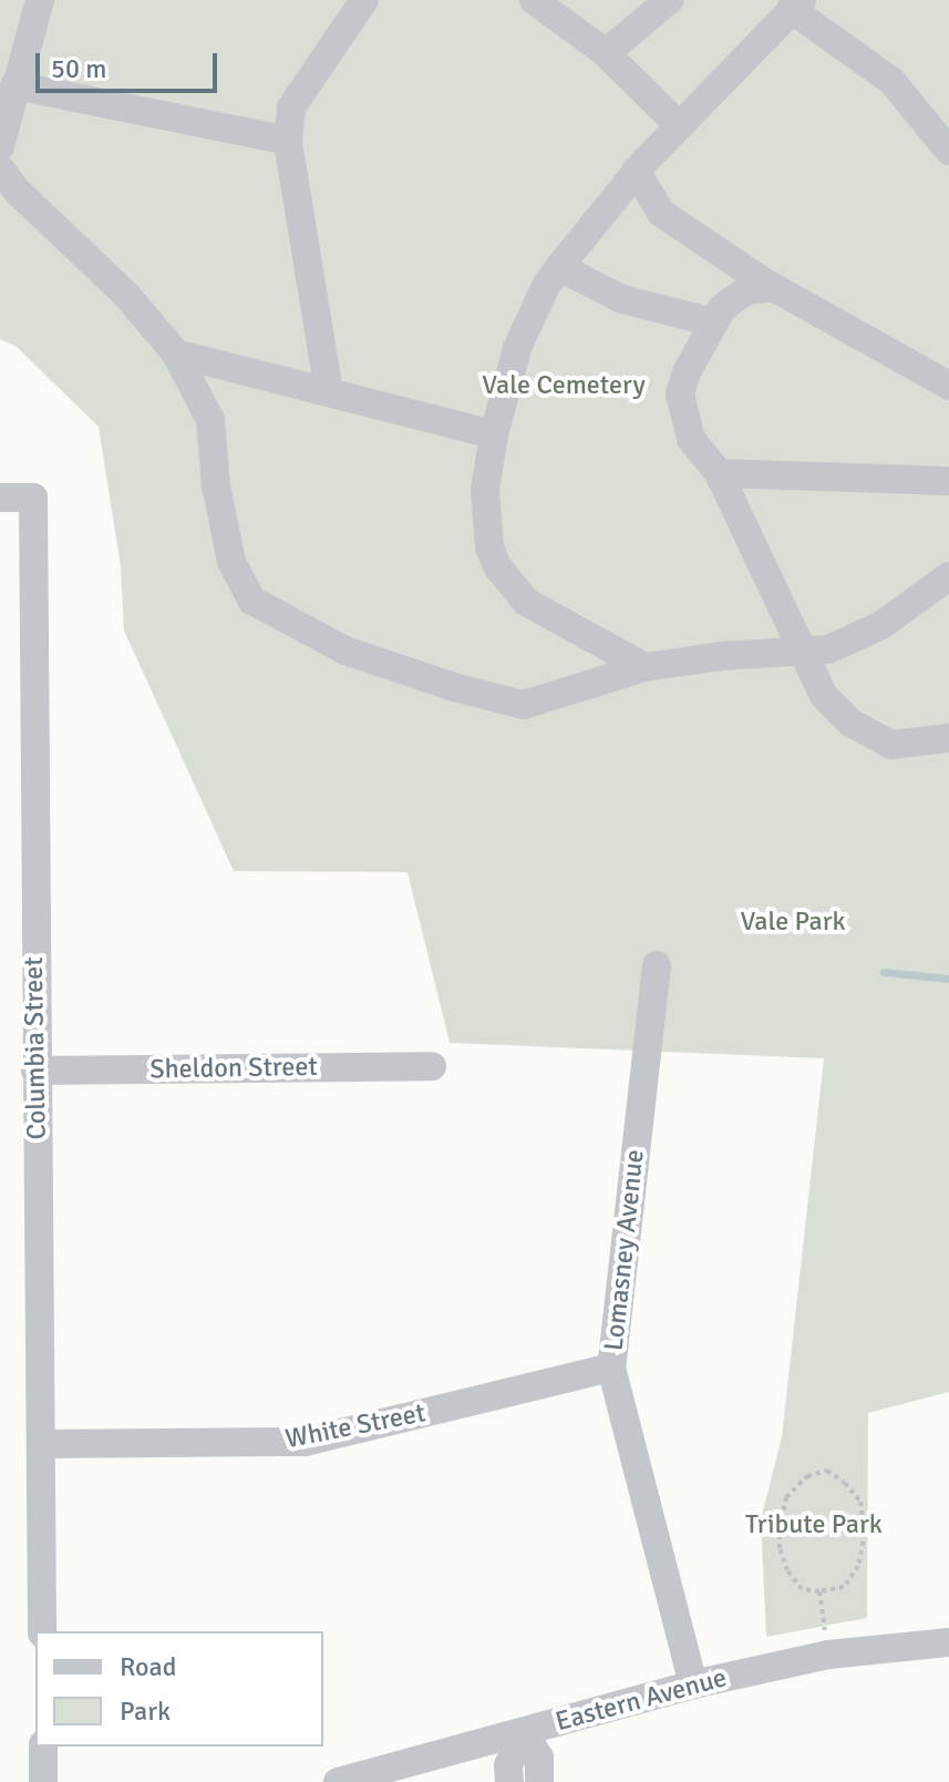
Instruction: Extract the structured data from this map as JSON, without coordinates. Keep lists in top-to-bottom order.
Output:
{
  "streets": {
    "street": [
      "Columbia Street",
      "Sheldon Street",
      "Lomasney Avenue",
      "White Street",
      "Eastern Avenue"
    ]
  },
  "crossings": [
    ["Columbia Street", "Sheldon Street"],
    ["Columbia Street", "White Street"],
    ["Lomasney Avenue", "White Street"],
    ["Lomasney Avenue", "Eastern Avenue"]
  ],
  "parks": ["Vale Cemetery", "Vale Park", "Tribute Park"],
  "legend": ["Road", "Park"],
  "scale_bar": "50 m"
}
